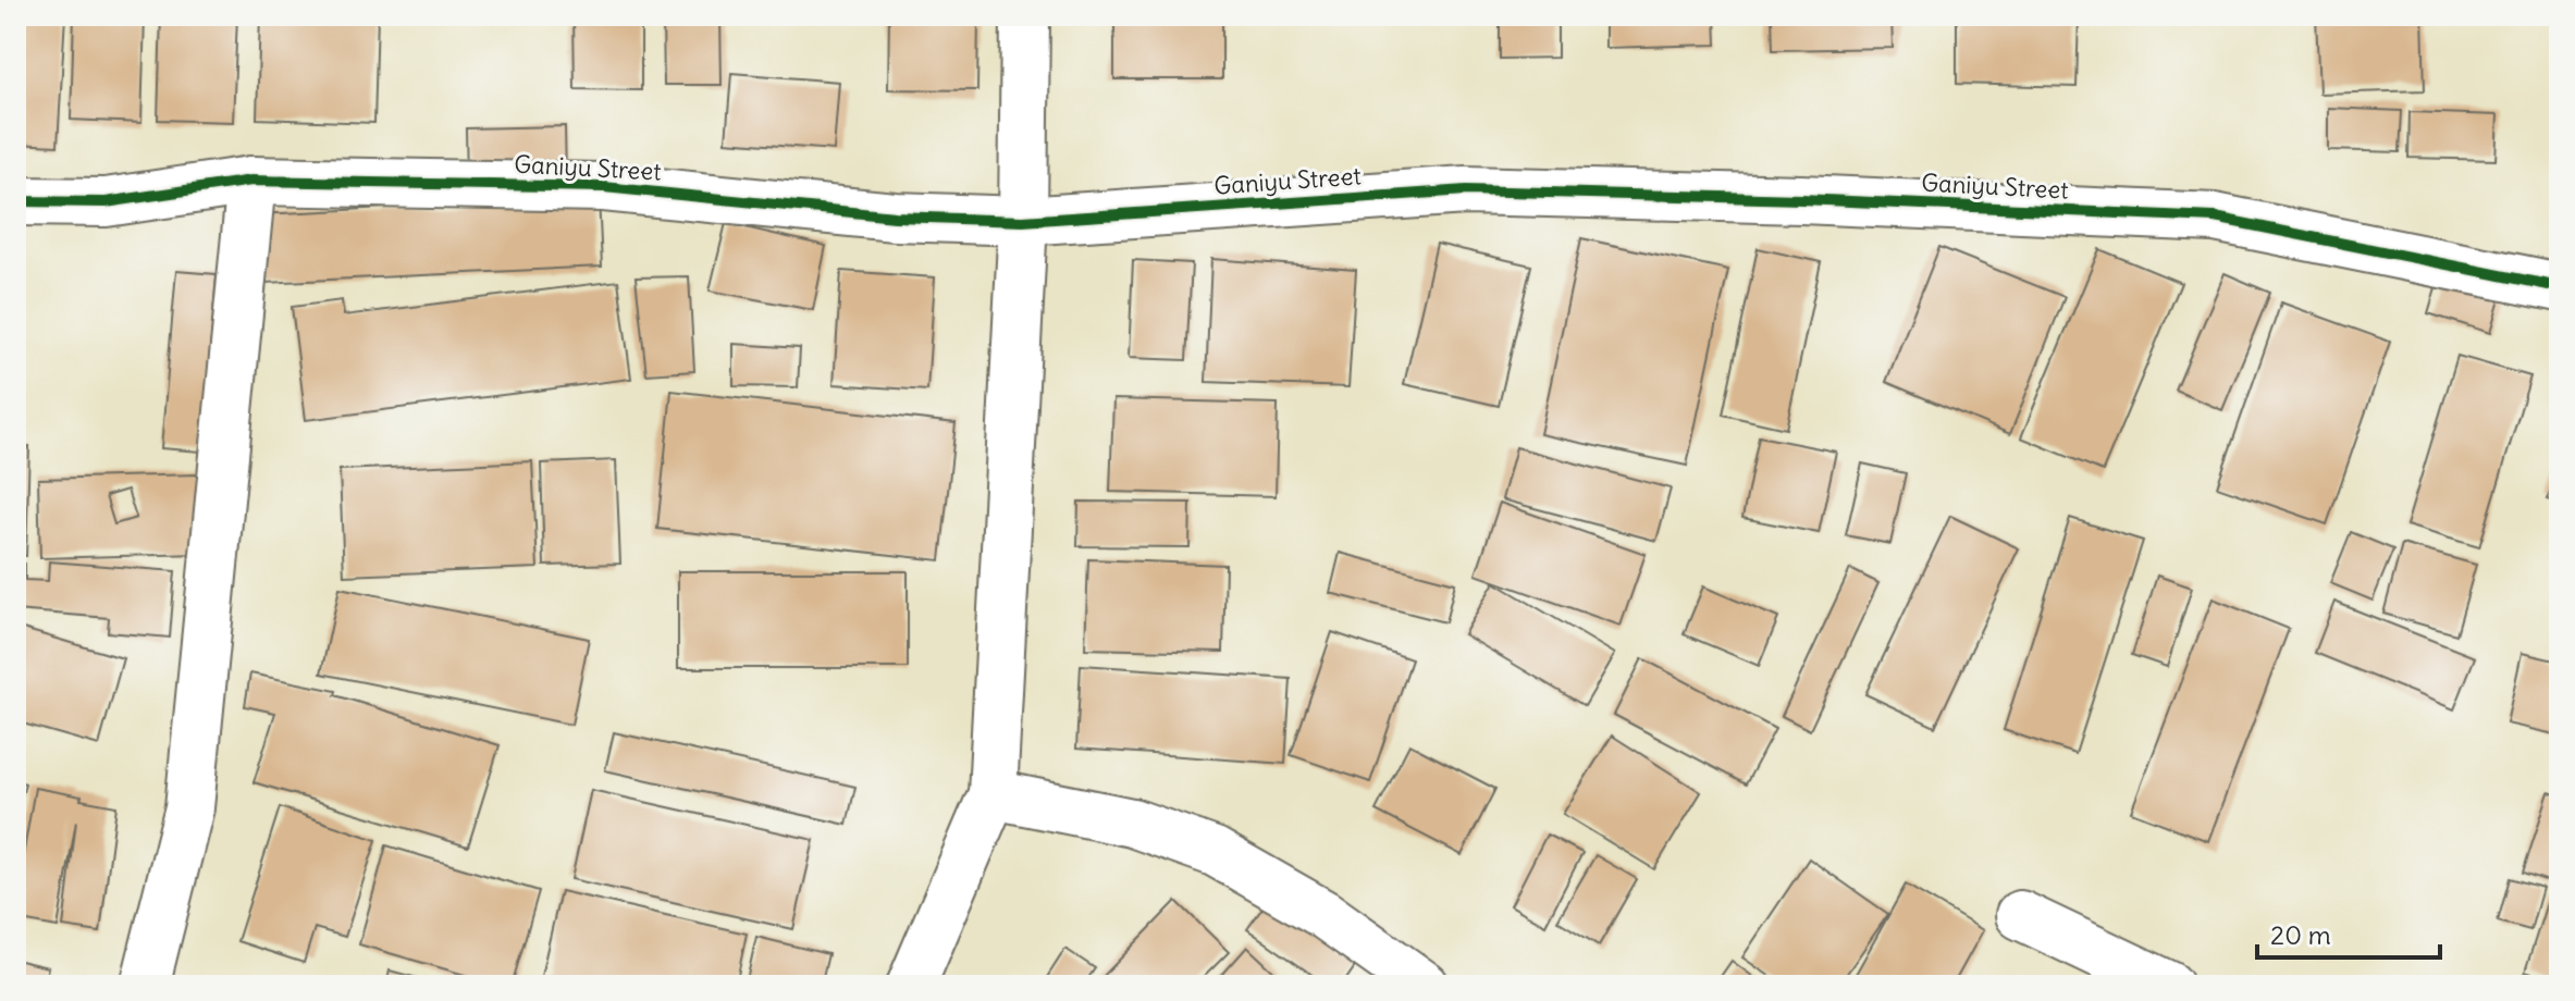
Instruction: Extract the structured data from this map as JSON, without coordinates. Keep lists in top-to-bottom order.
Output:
{
  "streets": {
    "street": ["Ganiyu Street"]
  },
  "scale_bar": "20 m"
}
